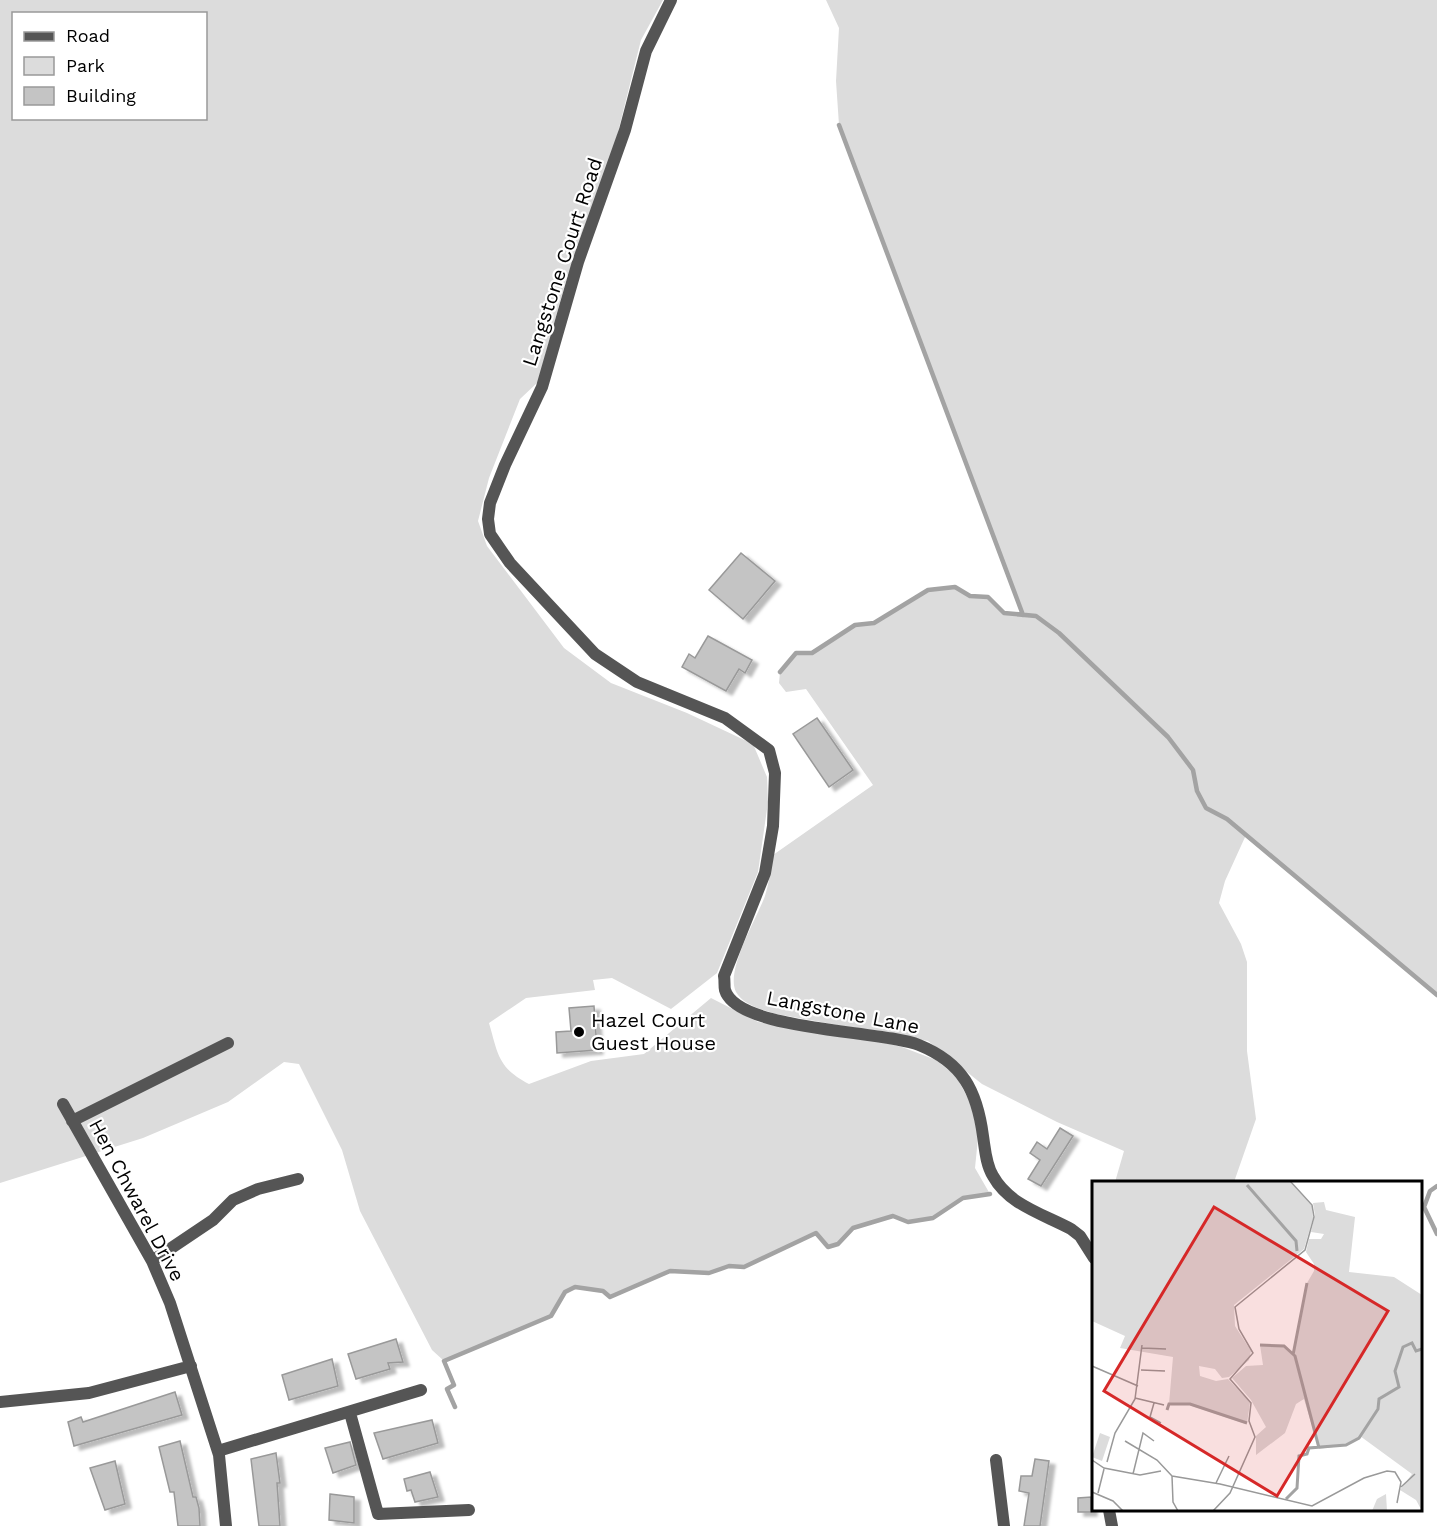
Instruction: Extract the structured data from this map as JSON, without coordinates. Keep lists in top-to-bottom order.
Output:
{
  "streets": {
    "street": ["Langstone Court Road", "Langstone Lane", "Hen Chwarel Drive"]
  },
  "crossings": [
    ["Langstone Court Road", "Langstone Lane"]
  ],
  "places": ["Hazel Court Guest House"],
  "legend": ["Road", "Park", "Building"]
}
